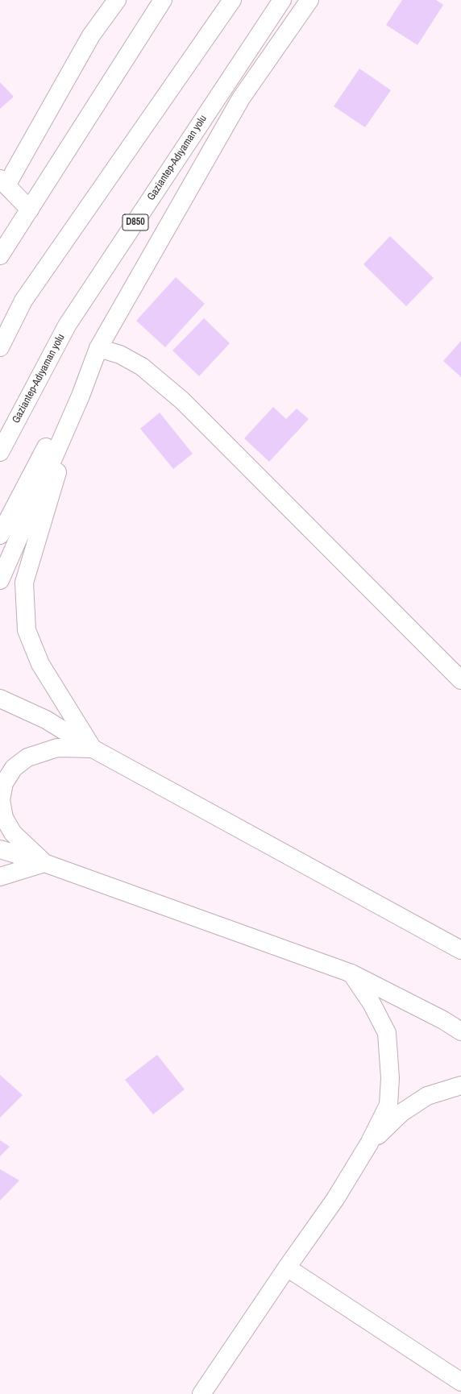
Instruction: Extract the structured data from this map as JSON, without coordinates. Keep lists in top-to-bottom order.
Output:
{
  "streets": {
    "main road": ["Gaziantep-Adıyaman yolu", "D850"]
  }
}
